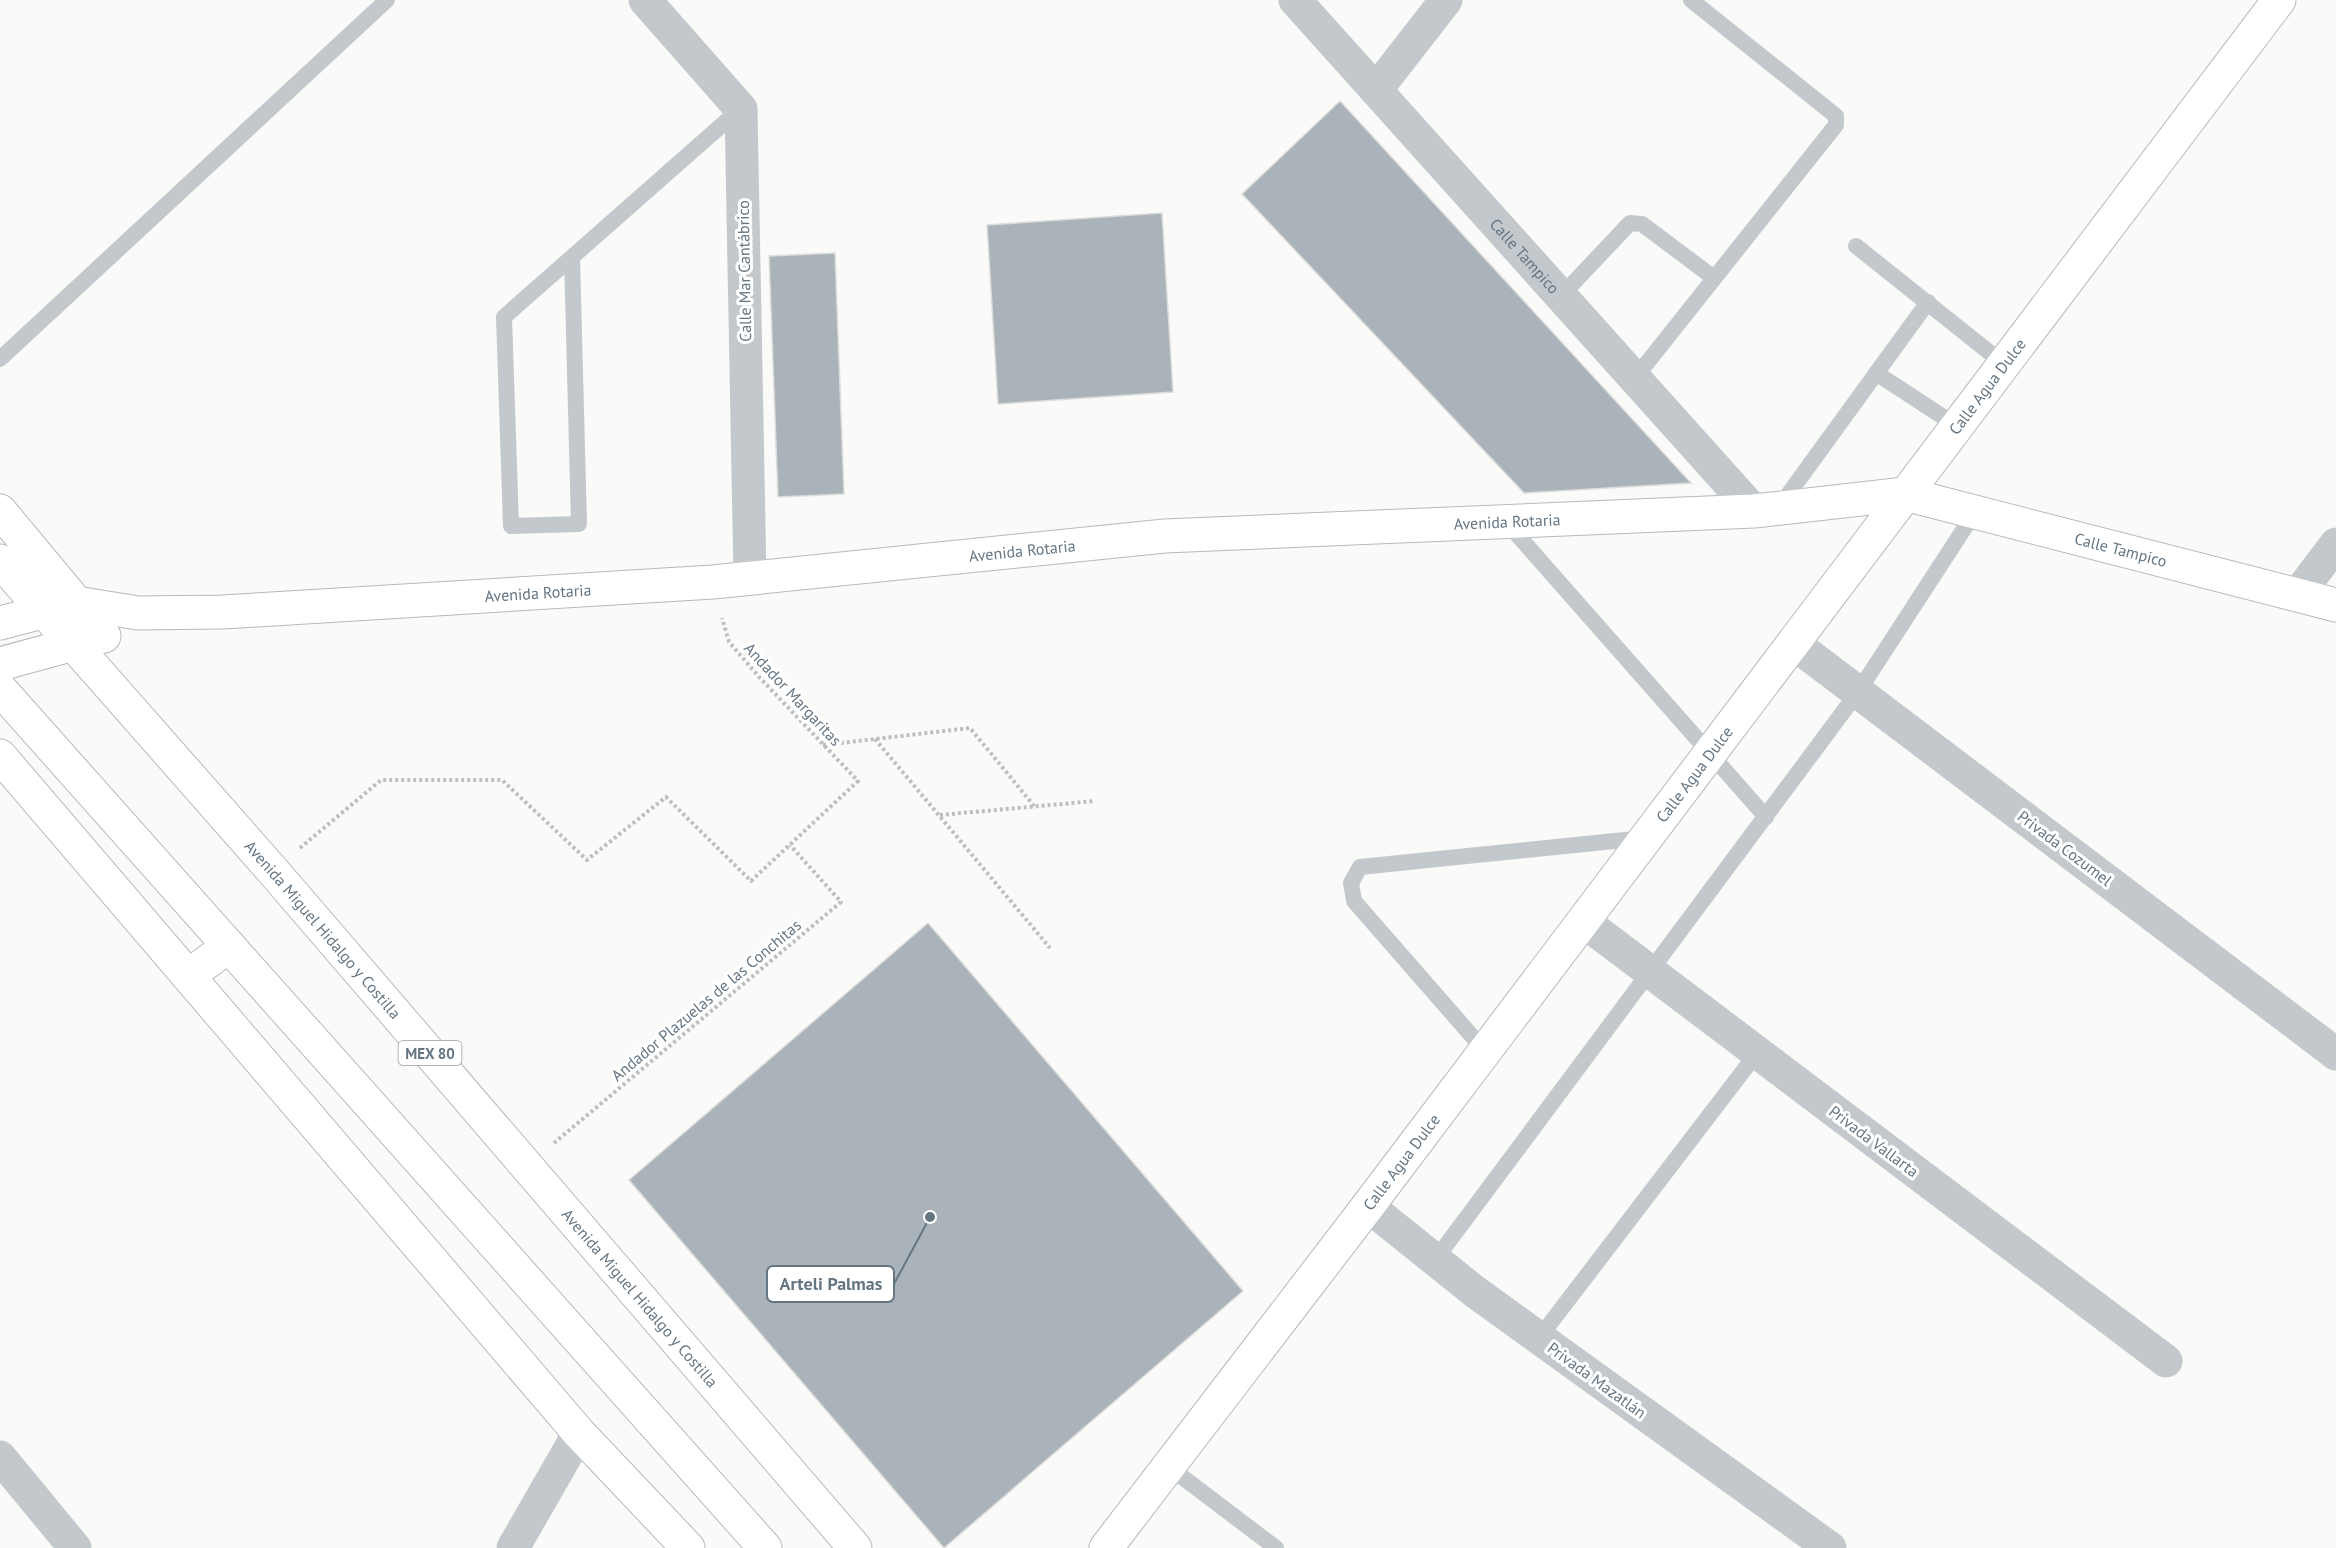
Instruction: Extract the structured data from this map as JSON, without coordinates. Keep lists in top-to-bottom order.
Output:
{
  "streets": {
    "main road": [
      "Calle Tampico",
      "Calle Agua Dulce",
      "Avenida Rotaria",
      "Avenida Miguel Hidalgo y Costilla",
      "MEX 80"
    ],
    "street": [
      "Calle Mar Cantábrico",
      "Privada Cozumel",
      "Privada Vallarta",
      "Privada Mazatlán"
    ],
    "path": ["Andador Margaritas", "Andador Plazuelas de las Conchitas"]
  },
  "crossings": [
    ["Calle Tampico", "Calle Agua Dulce"],
    ["Calle Tampico", "Avenida Rotaria"],
    ["Calle Mar Cantábrico", "Avenida Rotaria"],
    ["Calle Agua Dulce", "Avenida Rotaria"],
    ["Calle Agua Dulce", "Privada Cozumel"],
    ["Calle Agua Dulce", "Privada Vallarta"],
    ["Calle Agua Dulce", "Privada Mazatlán"],
    ["Avenida Rotaria", "Andador Margaritas"],
    ["Avenida Rotaria", "Avenida Miguel Hidalgo y Costilla"],
    ["Andador Margaritas", "Andador Plazuelas de las Conchitas"],
    ["Avenida Miguel Hidalgo y Costilla", "Andador Plazuelas de las Conchitas"]
  ],
  "places": ["Arteli Palmas"]
}
